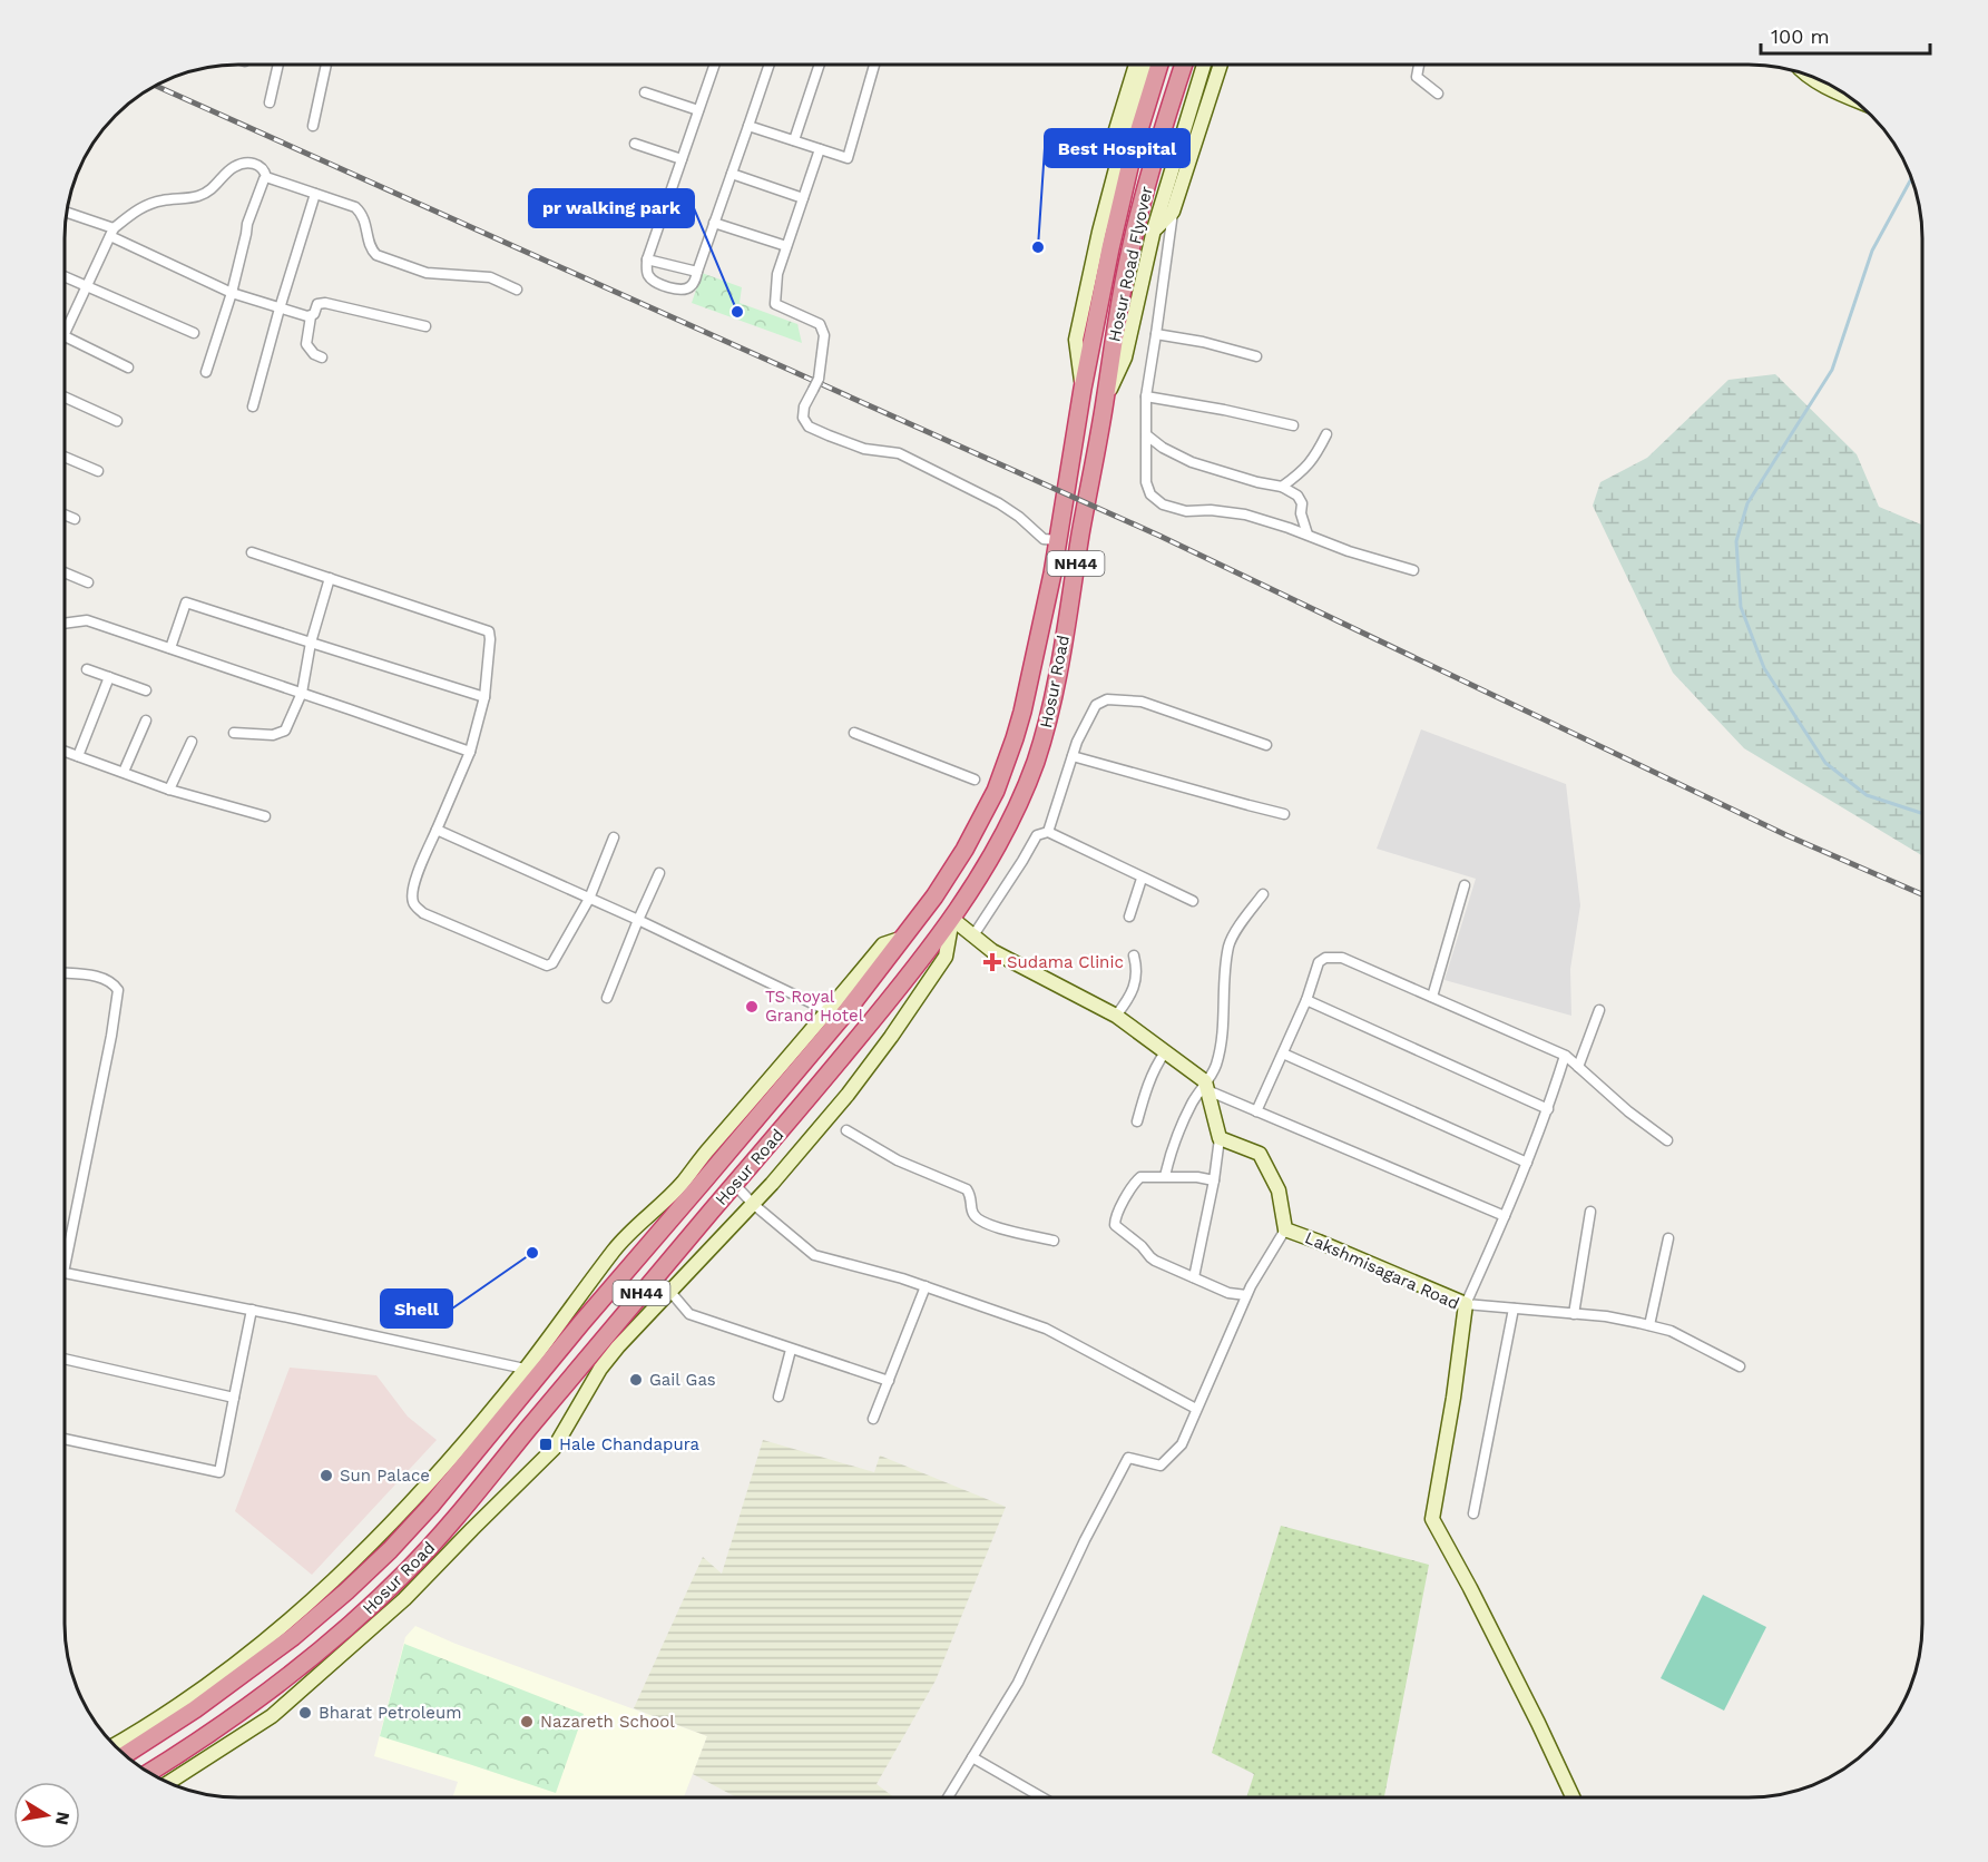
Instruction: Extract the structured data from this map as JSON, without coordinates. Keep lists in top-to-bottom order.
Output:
{
  "streets": {
    "highway": ["Hosur Road Flyover", "NH44", "Hosur Road"],
    "street": ["Lakshmisagara Road"]
  },
  "crossings": [
    ["Hosur Road Flyover", "Hosur Road"]
  ],
  "places": {
    "other": [
      "Best Hospital",
      "pr walking park",
      "TS Royal Grand Hotel",
      "Shell",
      "Gail Gas",
      "Sun Palace",
      "Bharat Petroleum",
      "Nazareth School"
    ],
    "health": ["Sudama Clinic"],
    "transit": ["Hale Chandapura"]
  },
  "scale_bar": "100 m",
  "north": "right"
}
